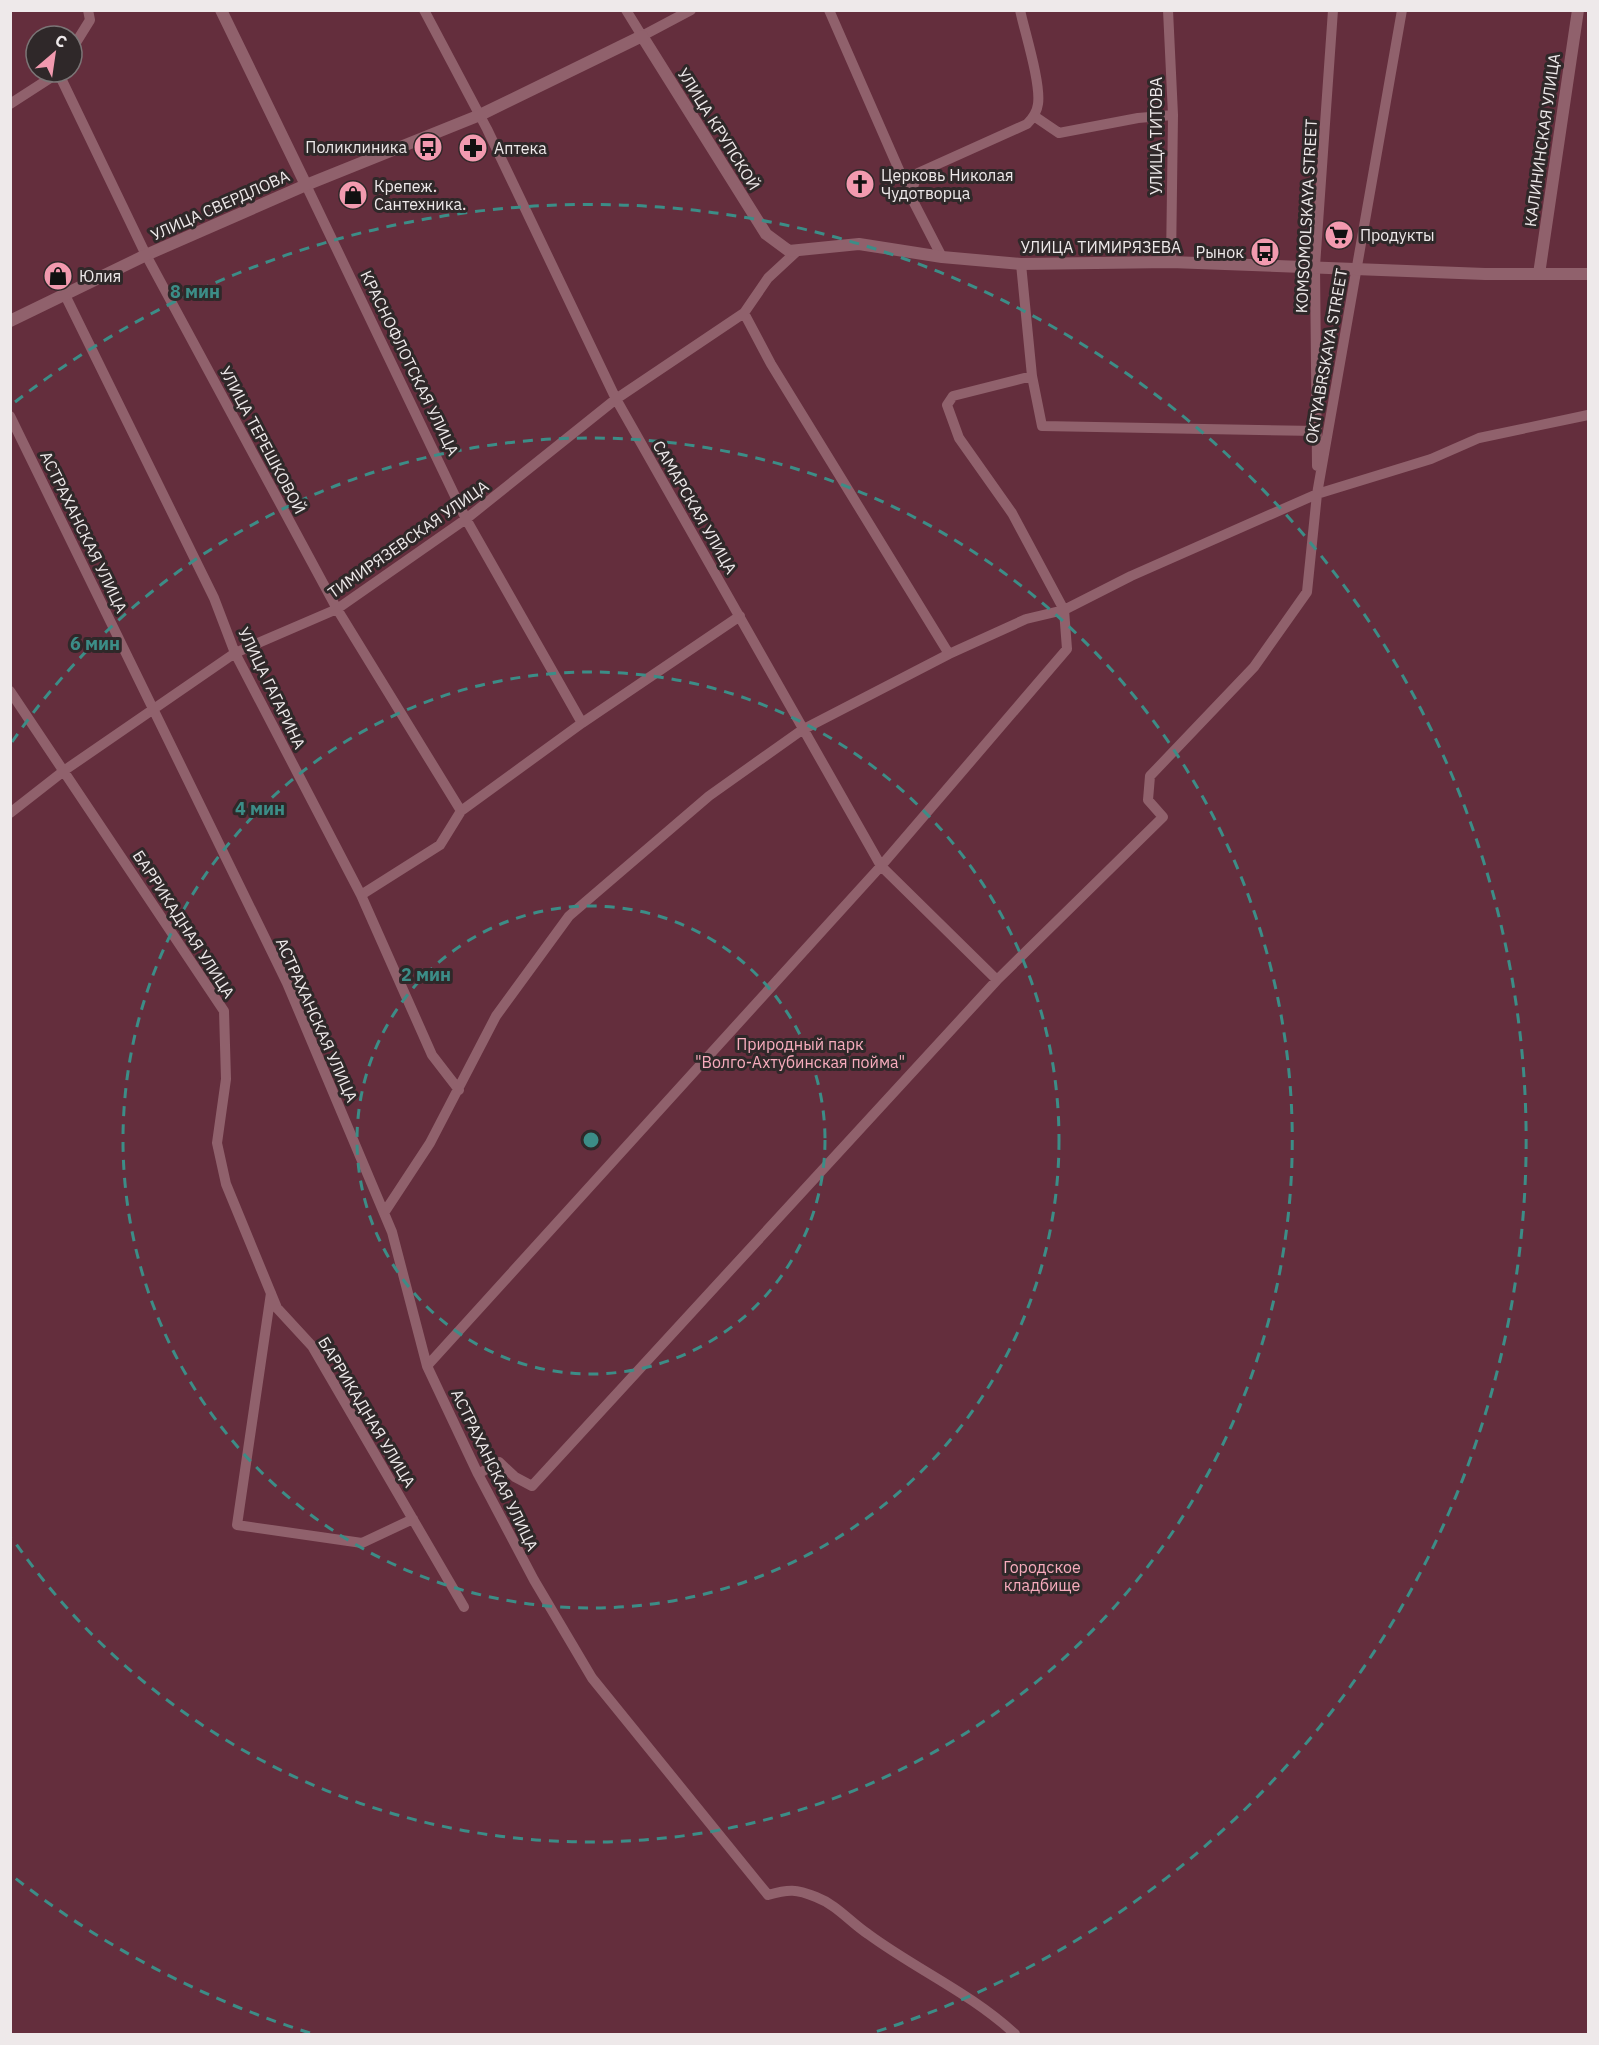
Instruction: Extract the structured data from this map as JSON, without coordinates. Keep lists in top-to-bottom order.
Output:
{
  "streets": {
    "street": [
      "УЛИЦА КРУПСКОЙ",
      "УЛИЦА ТИТОВА",
      "КАЛИНИНСКАЯ УЛИЦА",
      "УЛИЦА СВЕРДЛОВА",
      "KOMSOMOLSKAYA STREET",
      "УЛИЦА ТИМИРЯЗЕВА",
      "OKTYABRSKAYA STREET",
      "КРАСНОФЛОТСКАЯ УЛИЦА",
      "УЛИЦА ТЕРЕШКОВОЙ",
      "САМАРСКАЯ УЛИЦА",
      "АСТРАХАНСКАЯ УЛИЦА",
      "ТИМИРЯЗЕВСКАЯ УЛИЦА",
      "УЛИЦА ГАГАРИНА",
      "БАРРИКАДНАЯ УЛИЦА"
    ]
  },
  "crossings": [
    ["УЛИЦА КРУПСКОЙ", "УЛИЦА СВЕРДЛОВА"],
    ["УЛИЦА КРУПСКОЙ", "УЛИЦА ТИМИРЯЗЕВА"],
    ["УЛИЦА КРУПСКОЙ", "ТИМИРЯЗЕВСКАЯ УЛИЦА"],
    ["УЛИЦА ТИТОВА", "УЛИЦА ТИМИРЯЗЕВА"],
    ["КАЛИНИНСКАЯ УЛИЦА", "УЛИЦА ТИМИРЯЗЕВА"],
    ["УЛИЦА СВЕРДЛОВА", "КРАСНОФЛОТСКАЯ УЛИЦА"],
    ["УЛИЦА СВЕРДЛОВА", "УЛИЦА ТЕРЕШКОВОЙ"],
    ["УЛИЦА СВЕРДЛОВА", "САМАРСКАЯ УЛИЦА"],
    ["УЛИЦА СВЕРДЛОВА", "УЛИЦА ГАГАРИНА"],
    ["KOMSOMOLSKAYA STREET", "УЛИЦА ТИМИРЯЗЕВА"],
    ["KOMSOMOLSKAYA STREET", "OKTYABRSKAYA STREET"],
    ["УЛИЦА ТИМИРЯЗЕВА", "OKTYABRSKAYA STREET"],
    ["УЛИЦА ТИМИРЯЗЕВА", "ТИМИРЯЗЕВСКАЯ УЛИЦА"],
    ["КРАСНОФЛОТСКАЯ УЛИЦА", "ТИМИРЯЗЕВСКАЯ УЛИЦА"],
    ["УЛИЦА ТЕРЕШКОВОЙ", "ТИМИРЯЗЕВСКАЯ УЛИЦА"],
    ["САМАРСКАЯ УЛИЦА", "ТИМИРЯЗЕВСКАЯ УЛИЦА"],
    ["АСТРАХАНСКАЯ УЛИЦА", "ТИМИРЯЗЕВСКАЯ УЛИЦА"],
    ["ТИМИРЯЗЕВСКАЯ УЛИЦА", "УЛИЦА ГАГАРИНА"],
    ["ТИМИРЯЗЕВСКАЯ УЛИЦА", "БАРРИКАДНАЯ УЛИЦА"]
  ],
  "parks": ["Природный парк \"Волго-Ахтубинская пойма\"", "Городское кладбище"],
  "places": {
    "bus stop": ["Поликлиника", "Рынок"],
    "pharmacy": ["Аптека"],
    "church": ["Церковь Николая Чудотворца"],
    "shop": ["Крепеж. Сантехника.", "Юлия"],
    "supermarket": ["Продукты"]
  },
  "north": "top right",
  "rings": [
    "8 мин",
    "6 мин",
    "4 мин",
    "2 мин"
  ]
}
